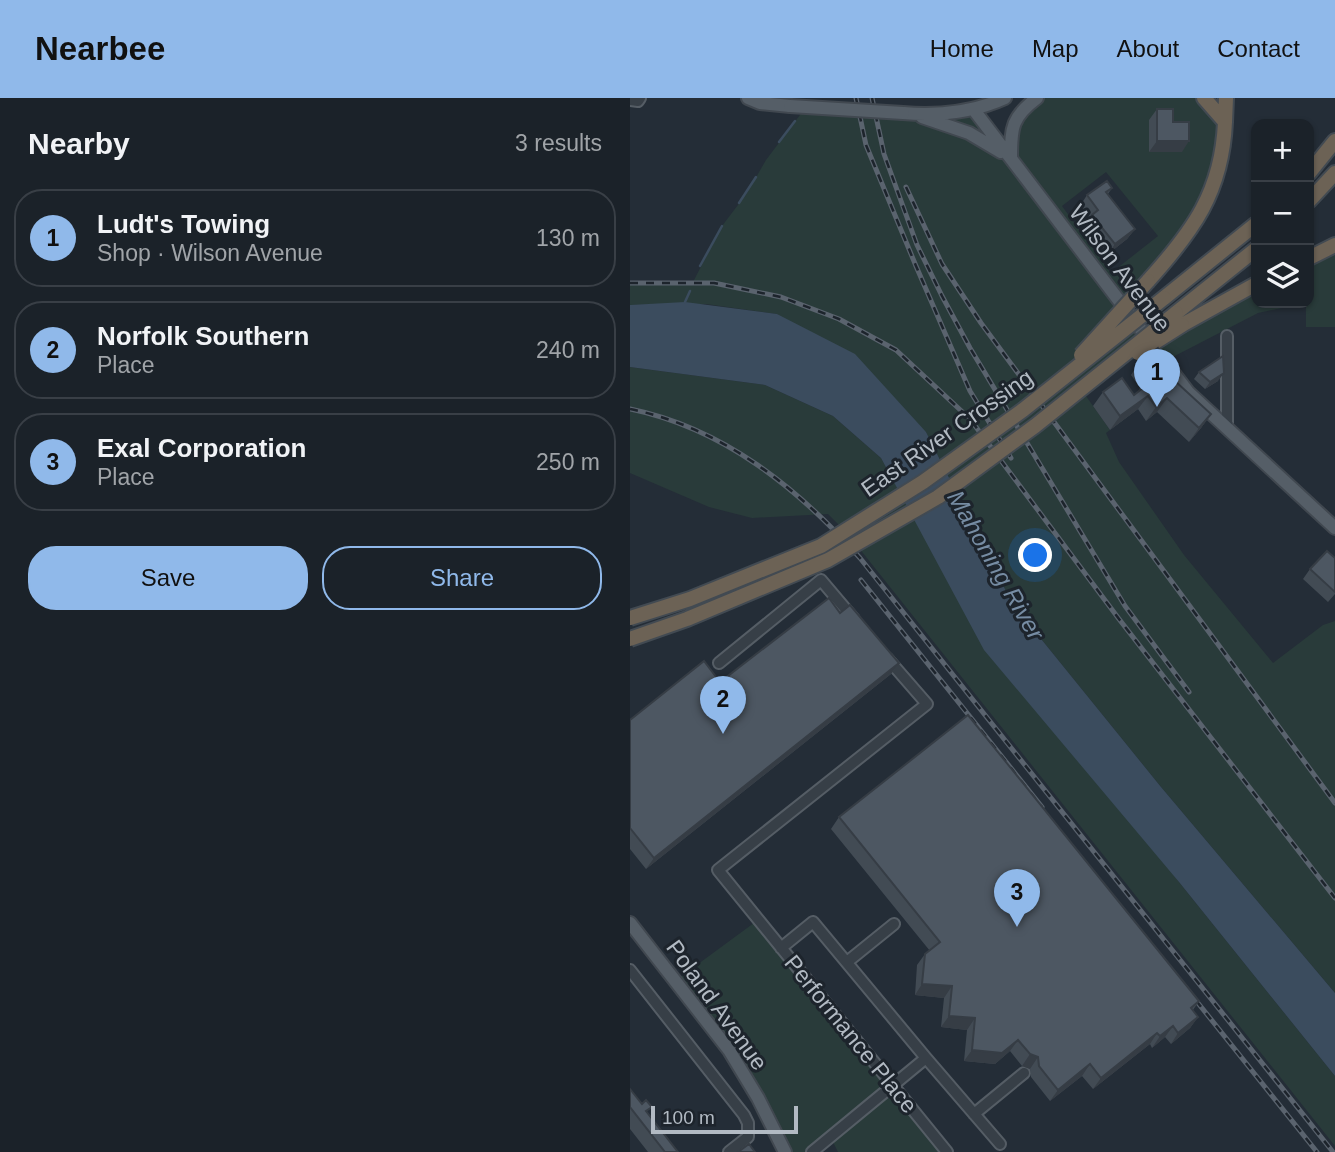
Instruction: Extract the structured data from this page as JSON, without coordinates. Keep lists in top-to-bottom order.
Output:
{
  "streets": {
    "highway": ["East River Crossing"],
    "main road": ["Wilson Avenue", "Poland Avenue"],
    "street": ["Performance Place"]
  },
  "water": ["Mahoning River"],
  "scale_bar": "100 m",
  "page": {
    "header": "Nearbee",
    "nav": [
      "Home",
      "Map",
      "About",
      "Contact"
    ],
    "heading": ["Nearby", "3 results"],
    "map_buttons": ["+", "−"],
    "list": [
      {
        "mark": "1",
        "name": "Ludt's Towing",
        "note": "Shop · Wilson Avenue",
        "value": "130 m"
      },
      {
        "mark": "2",
        "name": "Norfolk Southern",
        "note": "Place",
        "value": "240 m"
      },
      {
        "mark": "3",
        "name": "Exal Corporation",
        "note": "Place",
        "value": "250 m"
      }
    ],
    "pins": ["1", "2", "3"],
    "buttons": ["Save", "Share"],
    "scale": "100 m"
  }
}
